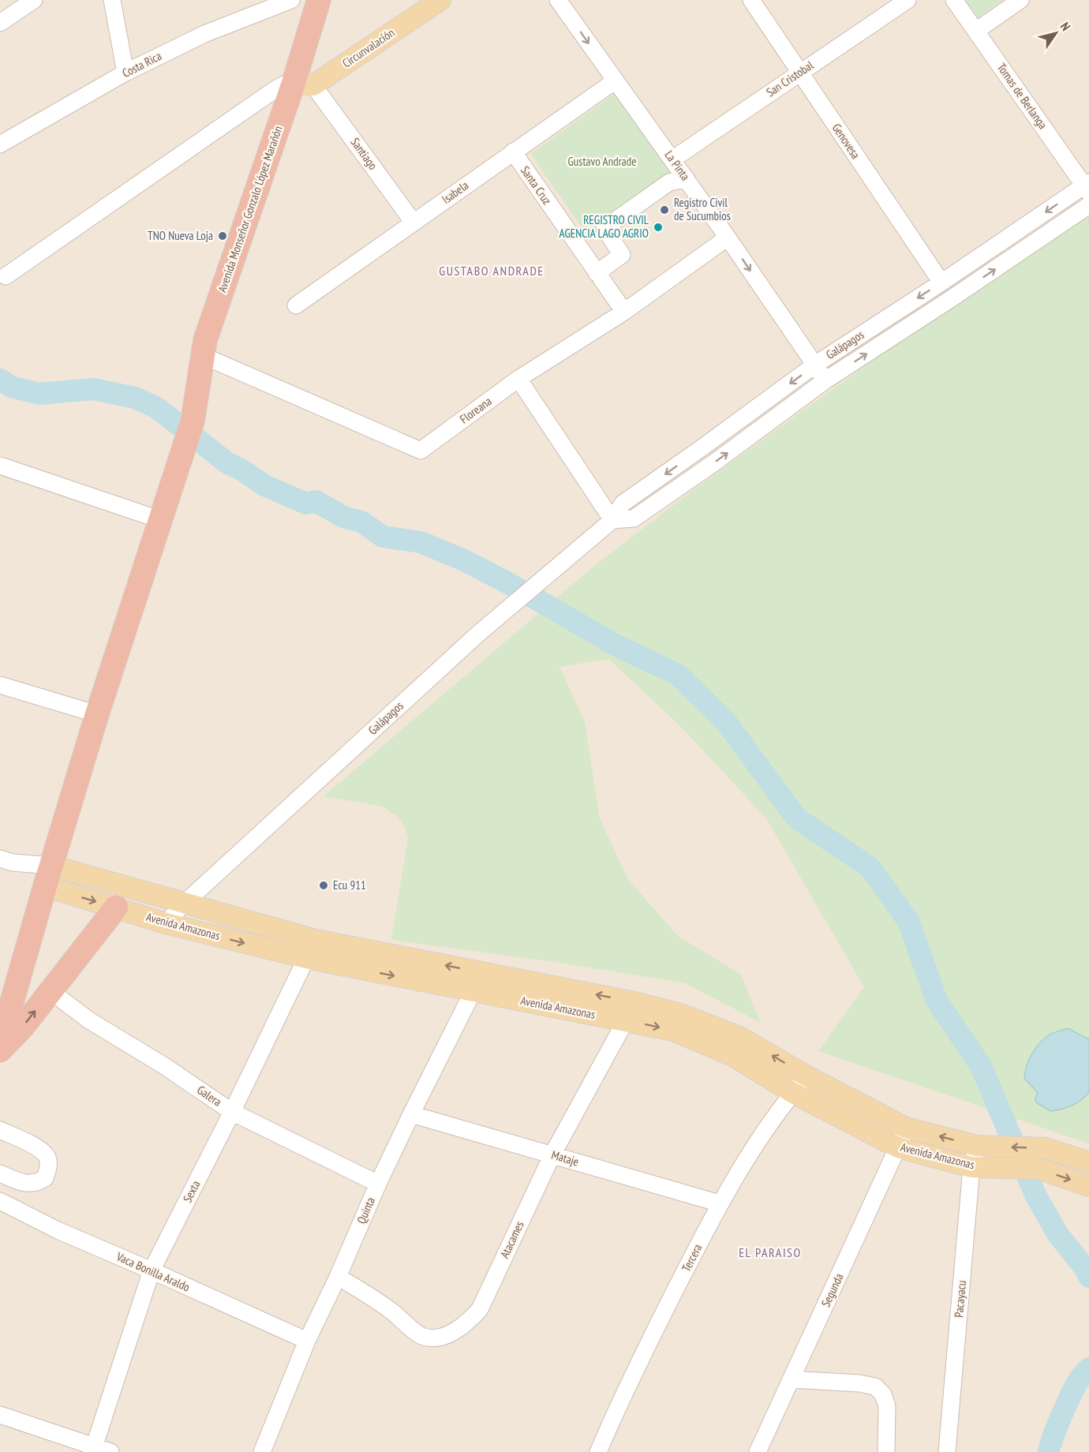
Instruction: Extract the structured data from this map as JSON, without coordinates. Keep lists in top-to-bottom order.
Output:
{
  "streets": {
    "highway": ["Avenida Monseñor Gonzalo López Marañón"],
    "main road": ["Circunvalación", "Avenida Amazonas"],
    "street": [
      "Costa Rica",
      "San Cristobal",
      "Tomas de Berlanga",
      "Genovesa",
      "Santiago",
      "La Pinta",
      "Santa Cruz",
      "Isabela",
      "Galápagos",
      "Floreana",
      "Galera",
      "Mataje",
      "Sexta",
      "Quinta",
      "Atacames",
      "Tercera",
      "Vaca Bonilla Araldo",
      "Segunda",
      "Pacayacu"
    ]
  },
  "crossings": [
    ["Circunvalación", "Santiago"],
    ["Circunvalación", "Avenida Monseñor Gonzalo López Marañón"],
    ["San Cristobal", "Genovesa"],
    ["San Cristobal", "La Pinta"],
    ["Tomas de Berlanga", "Galápagos"],
    ["Genovesa", "Galápagos"],
    ["Santiago", "Isabela"],
    ["Santiago", "Avenida Monseñor Gonzalo López Marañón"],
    ["La Pinta", "Isabela"],
    ["La Pinta", "Galápagos"],
    ["La Pinta", "Floreana"],
    ["Santa Cruz", "Isabela"],
    ["Santa Cruz", "Floreana"],
    ["Avenida Monseñor Gonzalo López Marañón", "Floreana"],
    ["Avenida Monseñor Gonzalo López Marañón", "Avenida Amazonas"],
    ["Galápagos", "Avenida Amazonas"],
    ["Avenida Amazonas", "Sexta"],
    ["Avenida Amazonas", "Quinta"],
    ["Avenida Amazonas", "Atacames"],
    ["Avenida Amazonas", "Tercera"],
    ["Avenida Amazonas", "Segunda"],
    ["Avenida Amazonas", "Pacayacu"],
    ["Galera", "Sexta"],
    ["Galera", "Quinta"],
    ["Mataje", "Quinta"],
    ["Mataje", "Atacames"],
    ["Mataje", "Tercera"],
    ["Sexta", "Vaca Bonilla Araldo"],
    ["Quinta", "Atacames"],
    ["Quinta", "Vaca Bonilla Araldo"]
  ],
  "one_way": ["La Pinta"],
  "districts": ["GUSTABO ANDRADE", "EL PARAISO"],
  "parks": ["Gustavo Andrade"],
  "places": [
    "Registro Civil de Sucumbios",
    "REGISTRO CIVIL AGENCIA LAGO AGRIO",
    "TNO Nueva Loja",
    "Ecu 911"
  ],
  "north": "top right"
}
